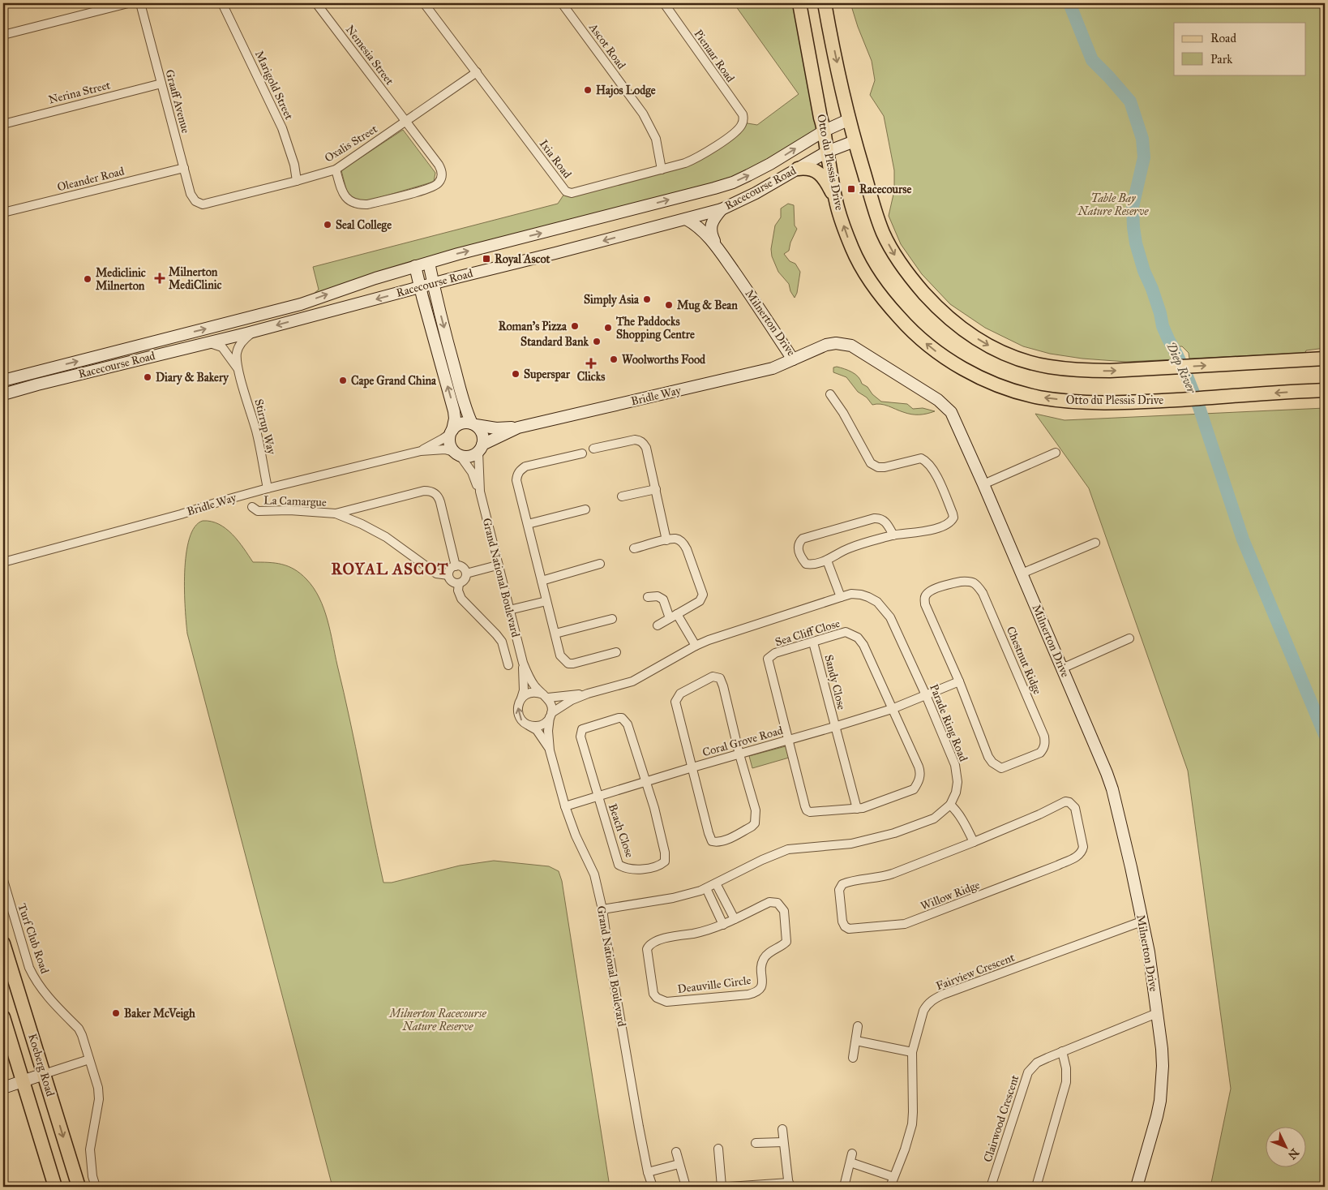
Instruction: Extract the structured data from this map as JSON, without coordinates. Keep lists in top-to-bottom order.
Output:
{
  "streets": {
    "main road": ["Otto du Plessis Drive", "Koeberg Road"],
    "street": [
      "Ascot Road",
      "Nemesia Street",
      "Pienaar Road",
      "Marigold Street",
      "Nerina Street",
      "Graaff Avenue",
      "Oxalis Street",
      "Ixia Road",
      "Oleander Road",
      "Racecourse Road",
      "Milnerton Drive",
      "Bridle Way",
      "Stirrup Way",
      "La Camargue",
      "Grand National Boulevard",
      "Sea Cliff Close",
      "Chestnut Ridge",
      "Sandy Close",
      "Parade Ring Road",
      "Coral Grove Road",
      "Beach Close",
      "Willow Ridge",
      "Turf Club Road",
      "Fairview Crescent",
      "Deauville Circle",
      "Clairwood Crescent"
    ]
  },
  "crossings": [
    ["Ascot Road", "Ixia Road"],
    ["Nemesia Street", "Oxalis Street"],
    ["Pienaar Road", "Ixia Road"],
    ["Marigold Street", "Oxalis Street"],
    ["Nerina Street", "Graaff Avenue"],
    ["Graaff Avenue", "Oxalis Street"],
    ["Graaff Avenue", "Oleander Road"],
    ["Oxalis Street", "Ixia Road"],
    ["Otto du Plessis Drive", "Racecourse Road"],
    ["Racecourse Road", "Milnerton Drive"],
    ["Racecourse Road", "Stirrup Way"],
    ["Milnerton Drive", "Bridle Way"],
    ["Milnerton Drive", "Fairview Crescent"],
    ["Milnerton Drive", "Clairwood Crescent"],
    ["Bridle Way", "Stirrup Way"],
    ["Bridle Way", "Grand National Boulevard"],
    ["Grand National Boulevard", "Parade Ring Road"],
    ["Grand National Boulevard", "Coral Grove Road"],
    ["Sea Cliff Close", "Sandy Close"],
    ["Sea Cliff Close", "Coral Grove Road"],
    ["Sandy Close", "Coral Grove Road"],
    ["Parade Ring Road", "Coral Grove Road"],
    ["Coral Grove Road", "Beach Close"]
  ],
  "one_way": ["Otto du Plessis Drive"],
  "districts": ["ROYAL ASCOT"],
  "water": ["Diep River"],
  "parks": ["Table Bay Nature Reserve", "Milnerton Racecourse Nature Reserve"],
  "places": {
    "other": [
      "Hajos Lodge",
      "Seal College",
      "Mediclinic Milnerton",
      "Simply Asia",
      "Mug & Bean",
      "Roman's Pizza",
      "The Paddocks Shopping Centre",
      "Standard Bank",
      "Woolworths Food",
      "Superspar",
      "Diary & Bakery",
      "Cape Grand China",
      "Baker McVeigh"
    ],
    "transit": ["Racecourse", "Royal Ascot"],
    "health": ["Milnerton MediClinic", "Clicks"]
  },
  "legend": ["Road", "Park"],
  "north": "bottom right"
}
